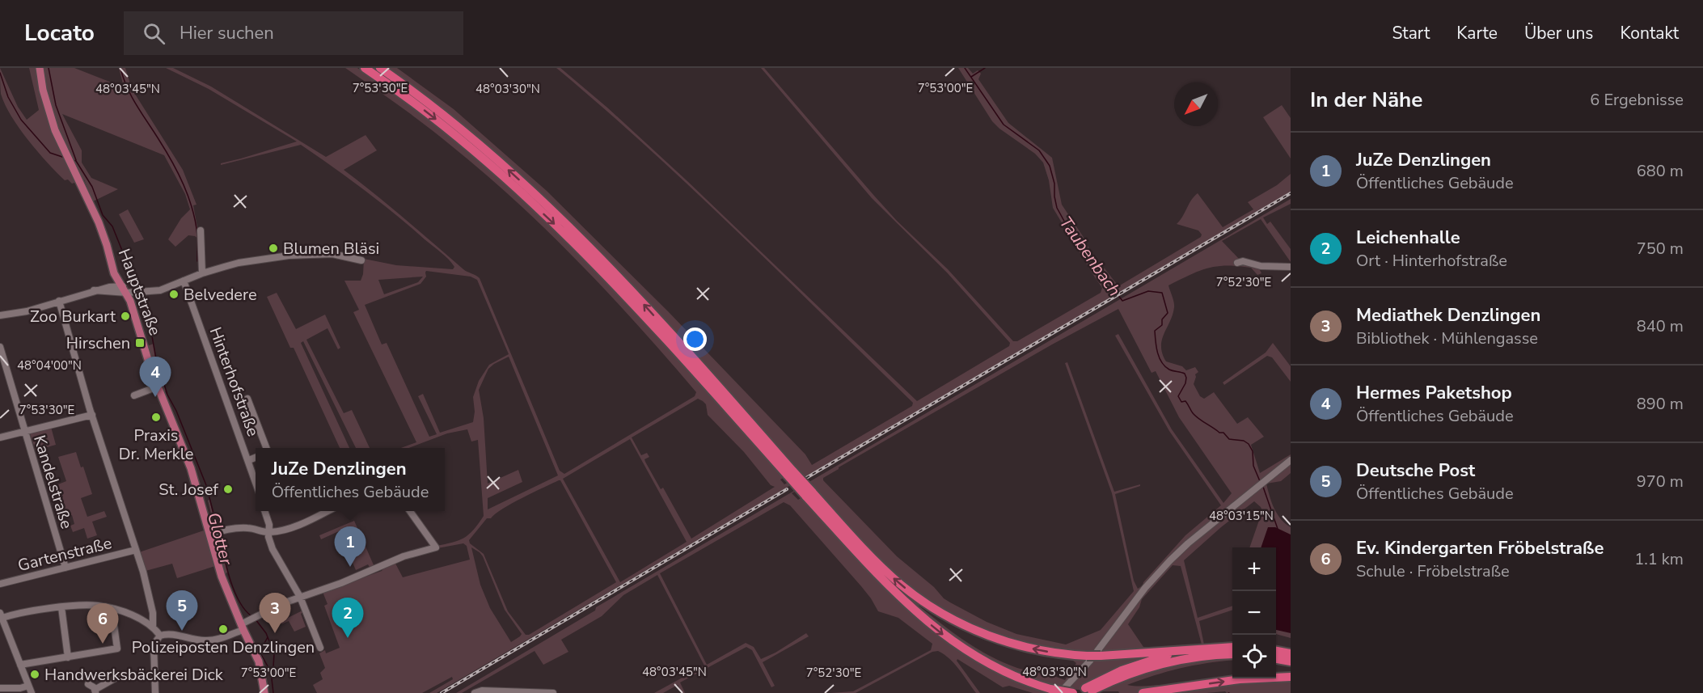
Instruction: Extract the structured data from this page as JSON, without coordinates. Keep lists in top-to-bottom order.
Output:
{
  "streets": {
    "main road": ["Hauptstraße"],
    "street": ["Hinterhofstraße", "Kandelstraße", "Gartenstraße"]
  },
  "crossings": [
    ["Kandelstraße", "Gartenstraße"]
  ],
  "water": ["Taubenbach", "Glotter"],
  "places": {
    "other": [
      "Blumen Bläsi",
      "Belvedere",
      "Zoo Burkart",
      "Praxis Dr. Merkle",
      "St. Josef",
      "Polizeiposten Denzlingen",
      "Handwerksbäckerei Dick"
    ],
    "transit": ["Hirschen"]
  },
  "north": "bottom left",
  "page": {
    "header": "Locato",
    "search": "Hier suchen",
    "nav": [
      "Start",
      "Karte",
      "Über uns",
      "Kontakt"
    ],
    "heading": ["In der Nähe", "6 Ergebnisse"],
    "list": [
      {
        "mark": "1",
        "name": "JuZe Denzlingen",
        "note": "Öffentliches Gebäude",
        "value": "680 m"
      },
      {
        "mark": "2",
        "name": "Leichenhalle",
        "note": "Ort · Hinterhofstraße",
        "value": "750 m"
      },
      {
        "mark": "3",
        "name": "Mediathek Denzlingen",
        "note": "Bibliothek · Mühlengasse",
        "value": "840 m"
      },
      {
        "mark": "4",
        "name": "Hermes Paketshop",
        "note": "Öffentliches Gebäude",
        "value": "890 m"
      },
      {
        "mark": "5",
        "name": "Deutsche Post",
        "note": "Öffentliches Gebäude",
        "value": "970 m"
      },
      {
        "mark": "6",
        "name": "Ev. Kindergarten Fröbelstraße",
        "note": "Schule · Fröbelstraße",
        "value": "1.1 km"
      }
    ],
    "pins": [
      "4",
      "1",
      "5",
      "3",
      "2",
      "6"
    ],
    "popup": ["JuZe Denzlingen", "Öffentliches Gebäude"],
    "map_buttons": ["+", "−"]
  },
  "coordinates": [
    "7°53'30\"E",
    "7°53'00\"E",
    "48°03'45\"N",
    "48°03'30\"N",
    "7°52'30\"E",
    "48°04'00\"N",
    "48°03'15\"N"
  ]
}
